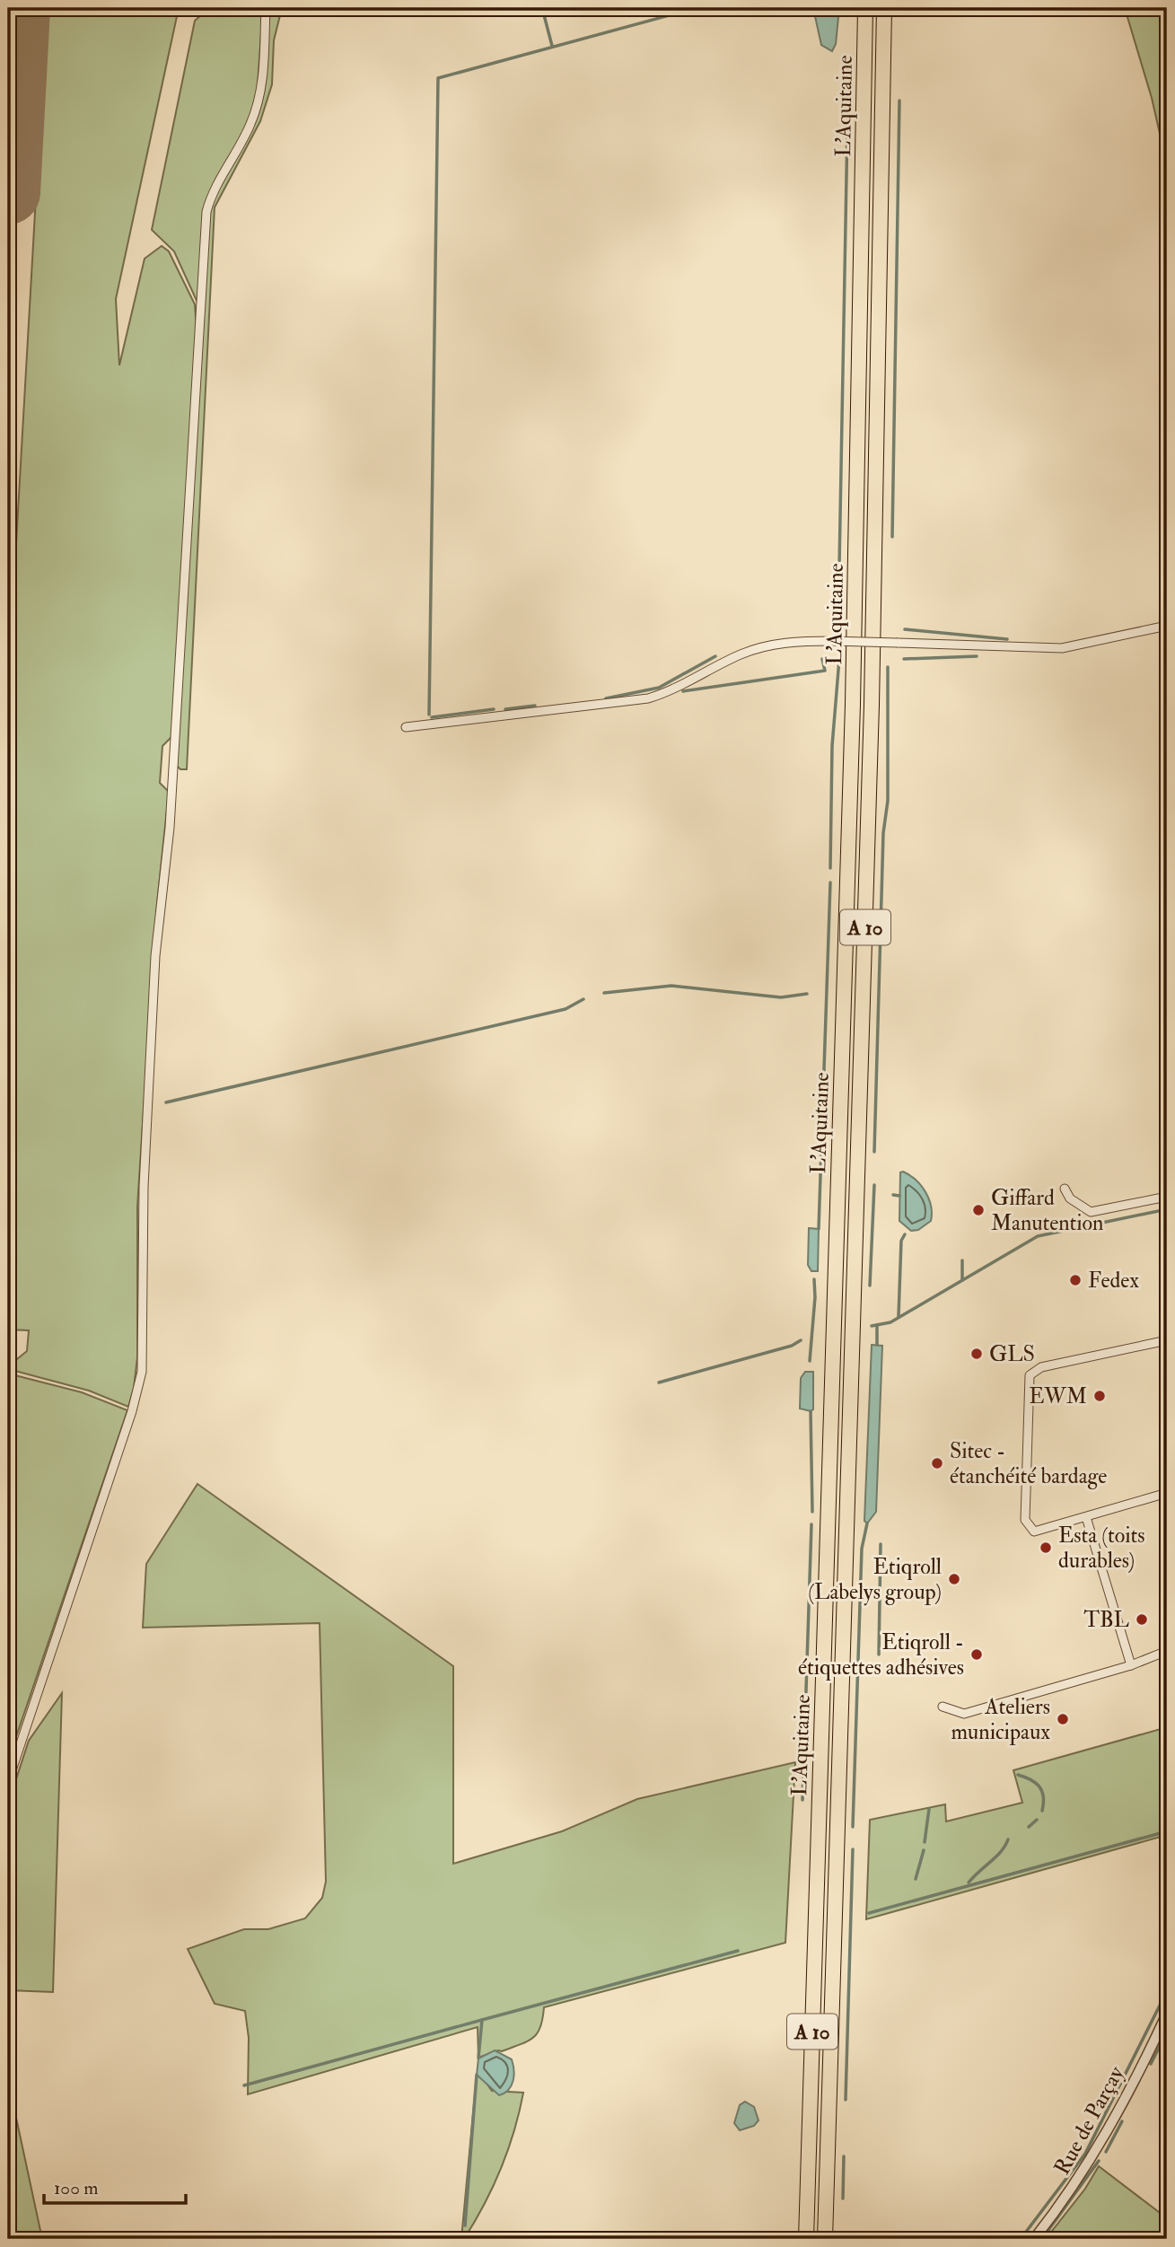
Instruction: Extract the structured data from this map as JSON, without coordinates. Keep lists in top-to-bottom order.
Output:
{
  "streets": {
    "highway": ["L'Aquitaine", "A 10"],
    "street": ["Rue de Parçay"]
  },
  "places": [
    "Giffard Manutention",
    "Fedex",
    "GLS",
    "EWM",
    "Sitec - étanchéité bardage",
    "Esta (toits durables)",
    "Etiqroll (Labelys group)",
    "TBL",
    "Etiqroll - étiquettes adhésives",
    "Ateliers municipaux"
  ],
  "scale_bar": "100 m"
}
